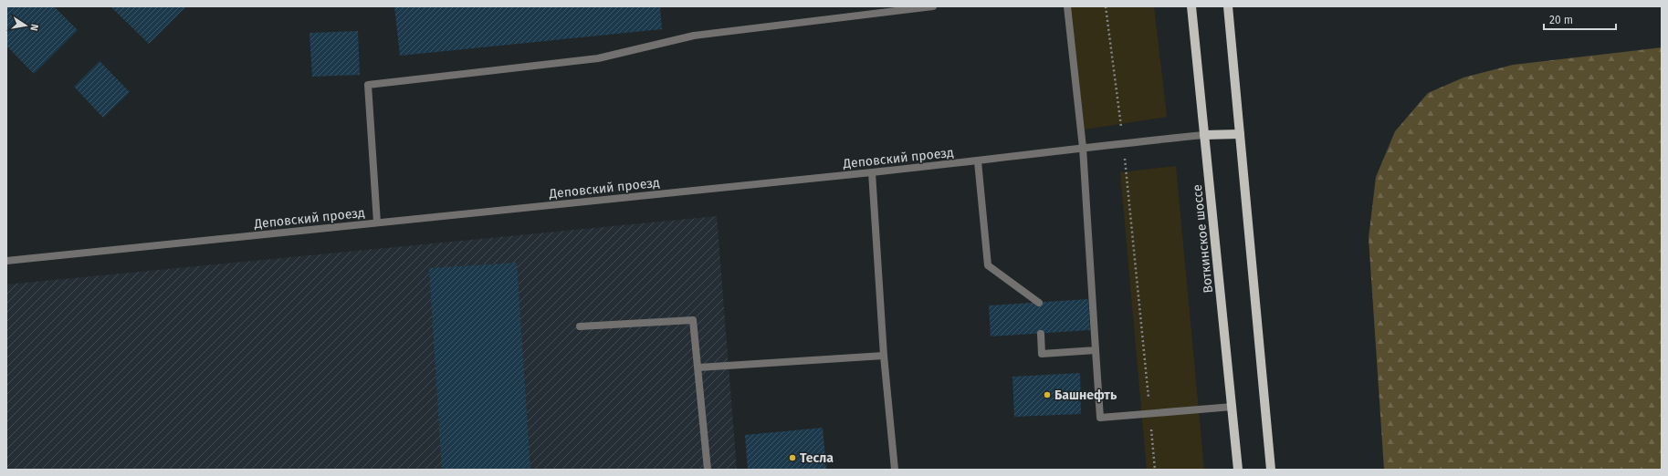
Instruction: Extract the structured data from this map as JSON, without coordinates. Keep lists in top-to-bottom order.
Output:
{
  "streets": {
    "main road": ["Воткинское шоссе"],
    "street": ["Деповский проезд"]
  },
  "crossings": [
    ["Деповский проезд", "Воткинское шоссе"]
  ],
  "places": ["Башнефть", "Тесла"],
  "scale_bar": "20 m",
  "north": "right"
}
